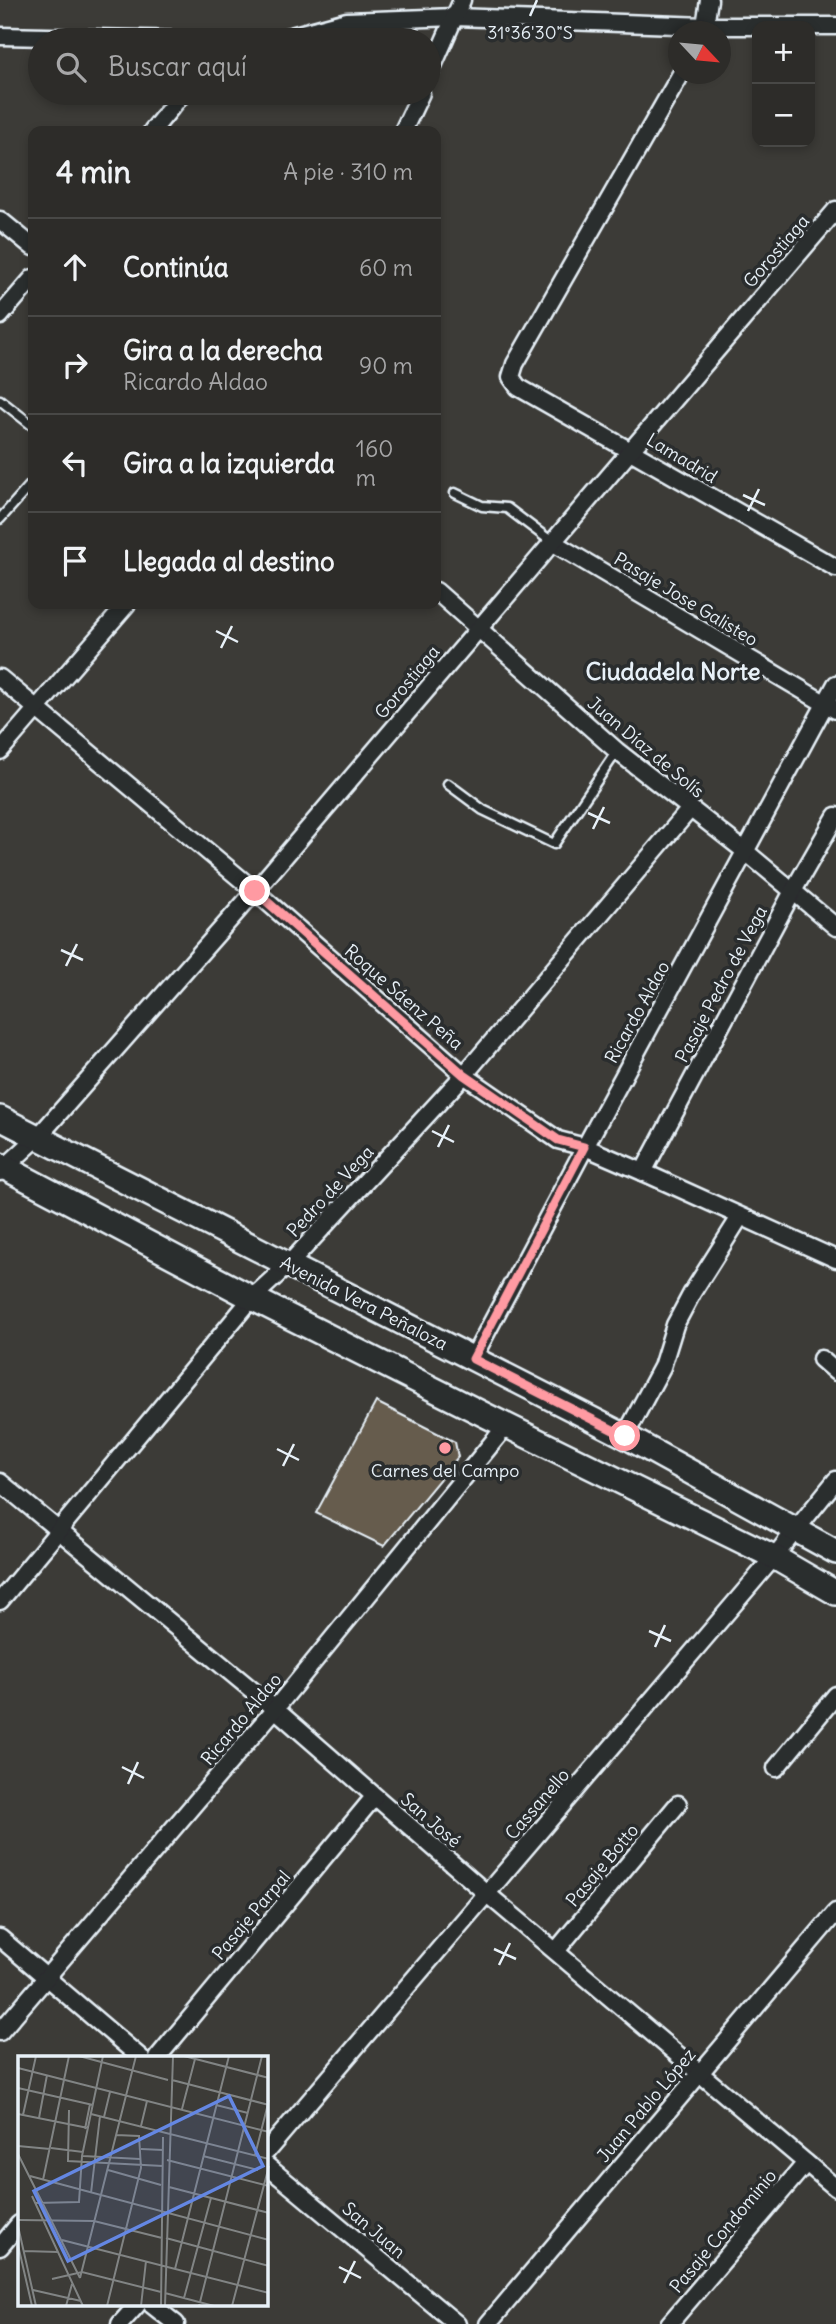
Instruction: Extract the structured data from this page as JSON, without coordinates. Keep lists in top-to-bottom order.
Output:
{
  "streets": {
    "main road": ["Avenida Vera Peñaloza"],
    "street": [
      "Gorostiaga",
      "Lamadrid",
      "Pasaje Jose Galisteo",
      "Juan Díaz de Solís",
      "Pasaje Pedro de Vega",
      "Roque Sáenz Peña",
      "Ricardo Aldao",
      "Pedro de Vega",
      "Cassanello",
      "San José",
      "Pasaje Botto",
      "Pasaje Parpal",
      "Juan Pablo López",
      "San Juan",
      "Pasaje Condominio"
    ]
  },
  "crossings": [
    ["Gorostiaga", "Lamadrid"],
    ["Gorostiaga", "Pasaje Jose Galisteo"],
    ["Gorostiaga", "Juan Díaz de Solís"],
    ["Gorostiaga", "Roque Sáenz Peña"],
    ["Gorostiaga", "Avenida Vera Peñaloza"],
    ["Pasaje Jose Galisteo", "Ricardo Aldao"],
    ["Juan Díaz de Solís", "Pasaje Pedro de Vega"],
    ["Juan Díaz de Solís", "Ricardo Aldao"],
    ["Juan Díaz de Solís", "Pedro de Vega"],
    ["Pasaje Pedro de Vega", "Roque Sáenz Peña"],
    ["Roque Sáenz Peña", "Ricardo Aldao"],
    ["Roque Sáenz Peña", "Pedro de Vega"],
    ["Ricardo Aldao", "Avenida Vera Peñaloza"],
    ["Ricardo Aldao", "San José"],
    ["Pedro de Vega", "Avenida Vera Peñaloza"],
    ["Pedro de Vega", "San José"],
    ["Avenida Vera Peñaloza", "Cassanello"],
    ["Cassanello", "San José"],
    ["San José", "Pasaje Botto"],
    ["San José", "Pasaje Parpal"],
    ["San José", "Juan Pablo López"],
    ["San José", "Pasaje Condominio"]
  ],
  "districts": ["Ciudadela Norte"],
  "places": ["Carnes del Campo"],
  "north": "bottom right",
  "page": {
    "map_buttons": ["+", "−"],
    "search": "Buscar aquí",
    "heading": ["4 min", "A pie · 310 m"],
    "list": [
      ["Continúa", "60 m"],
      ["Gira a la derecha", "Ricardo Aldao", "90 m"],
      ["Gira a la izquierda", "160 m"],
      "Llegada al destino"
    ]
  },
  "coordinates": ["31°36'30\"S"]
}
